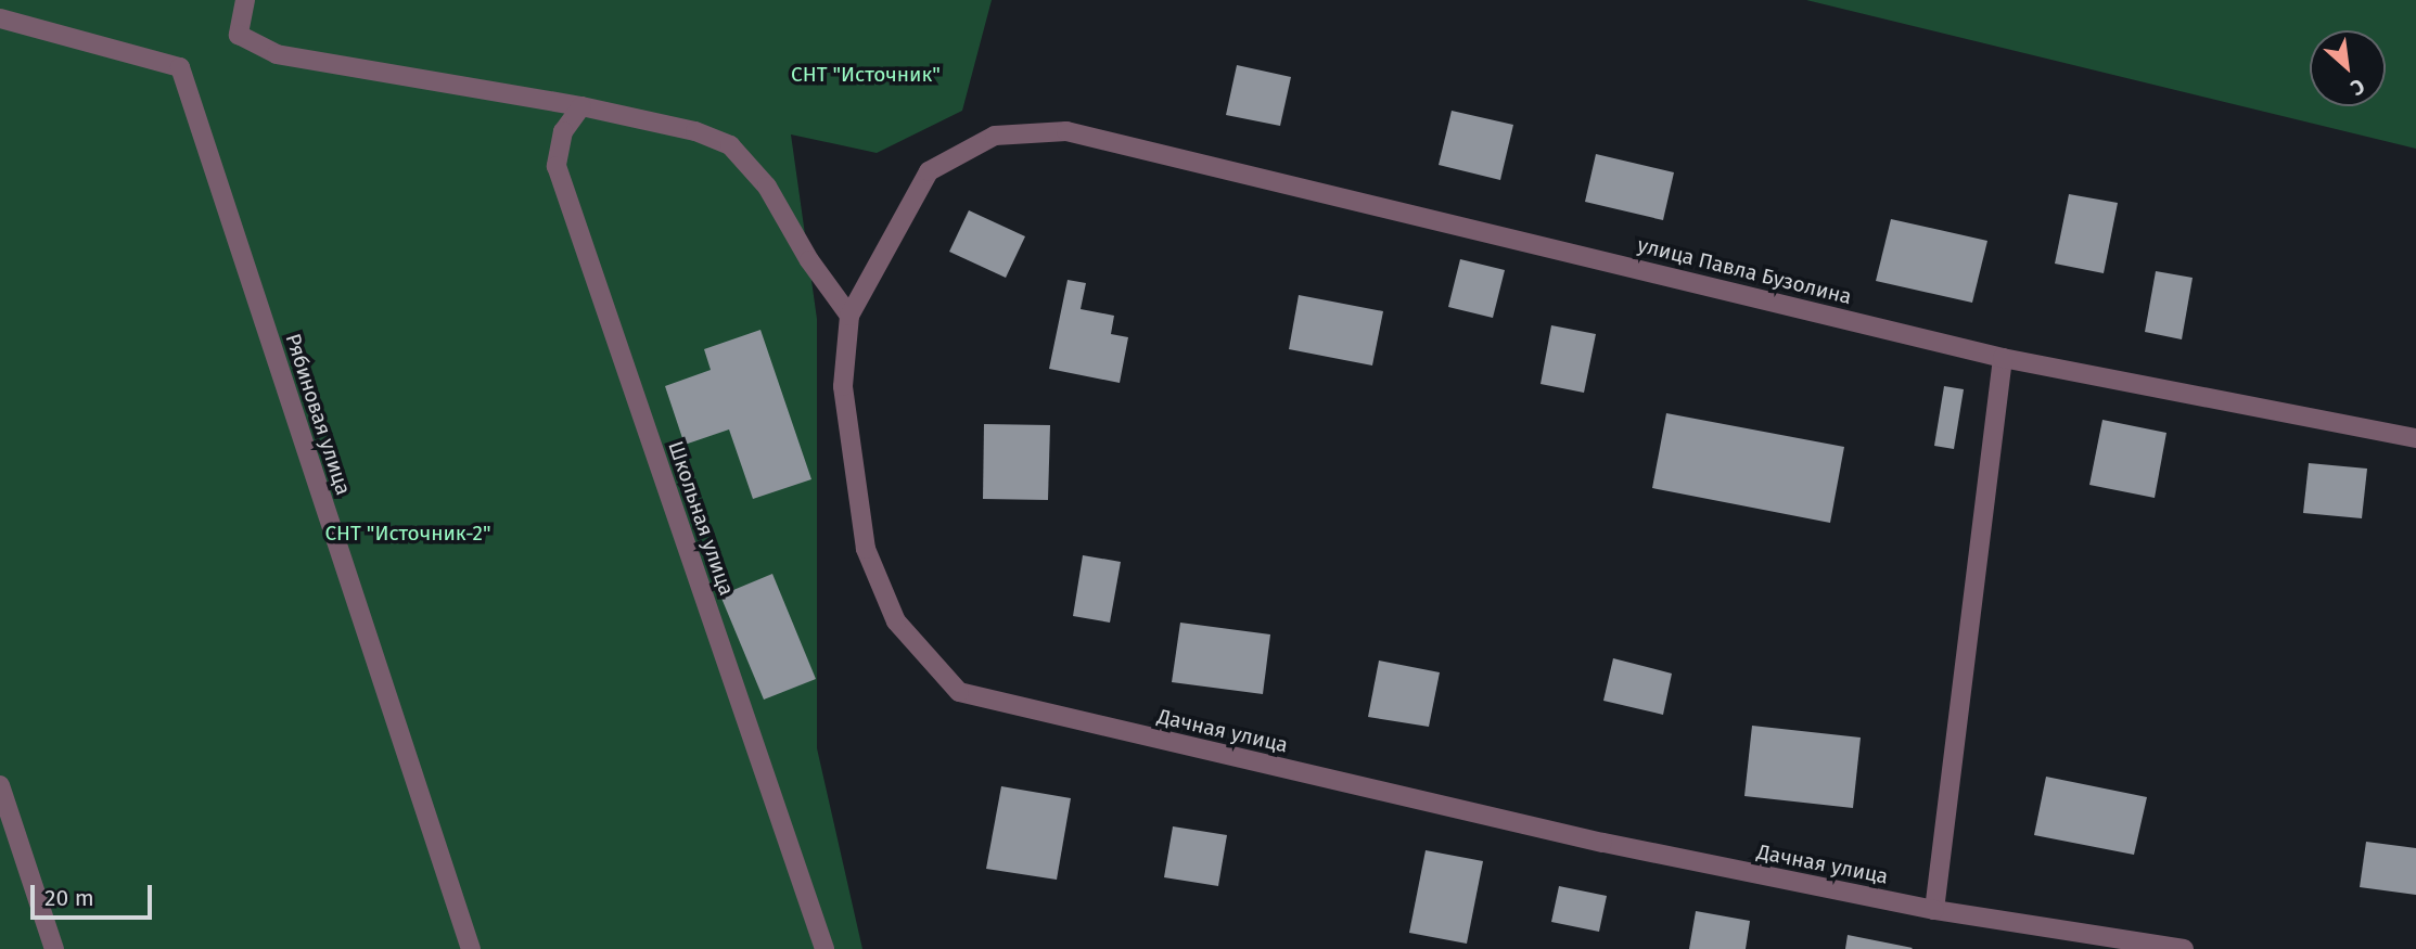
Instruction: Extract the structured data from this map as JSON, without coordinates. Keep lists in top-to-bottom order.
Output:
{
  "streets": {
    "street": [
      "улица Павла Бузолина",
      "Рябиновая улица",
      "Школьная улица",
      "Дачная улица"
    ]
  },
  "crossings": [
    ["улица Павла Бузолина", "Дачная улица"]
  ],
  "parks": ["СНТ \"Источник\"", "СНТ \"Источник-2\""],
  "scale_bar": "20 m",
  "north": "bottom right"
}
